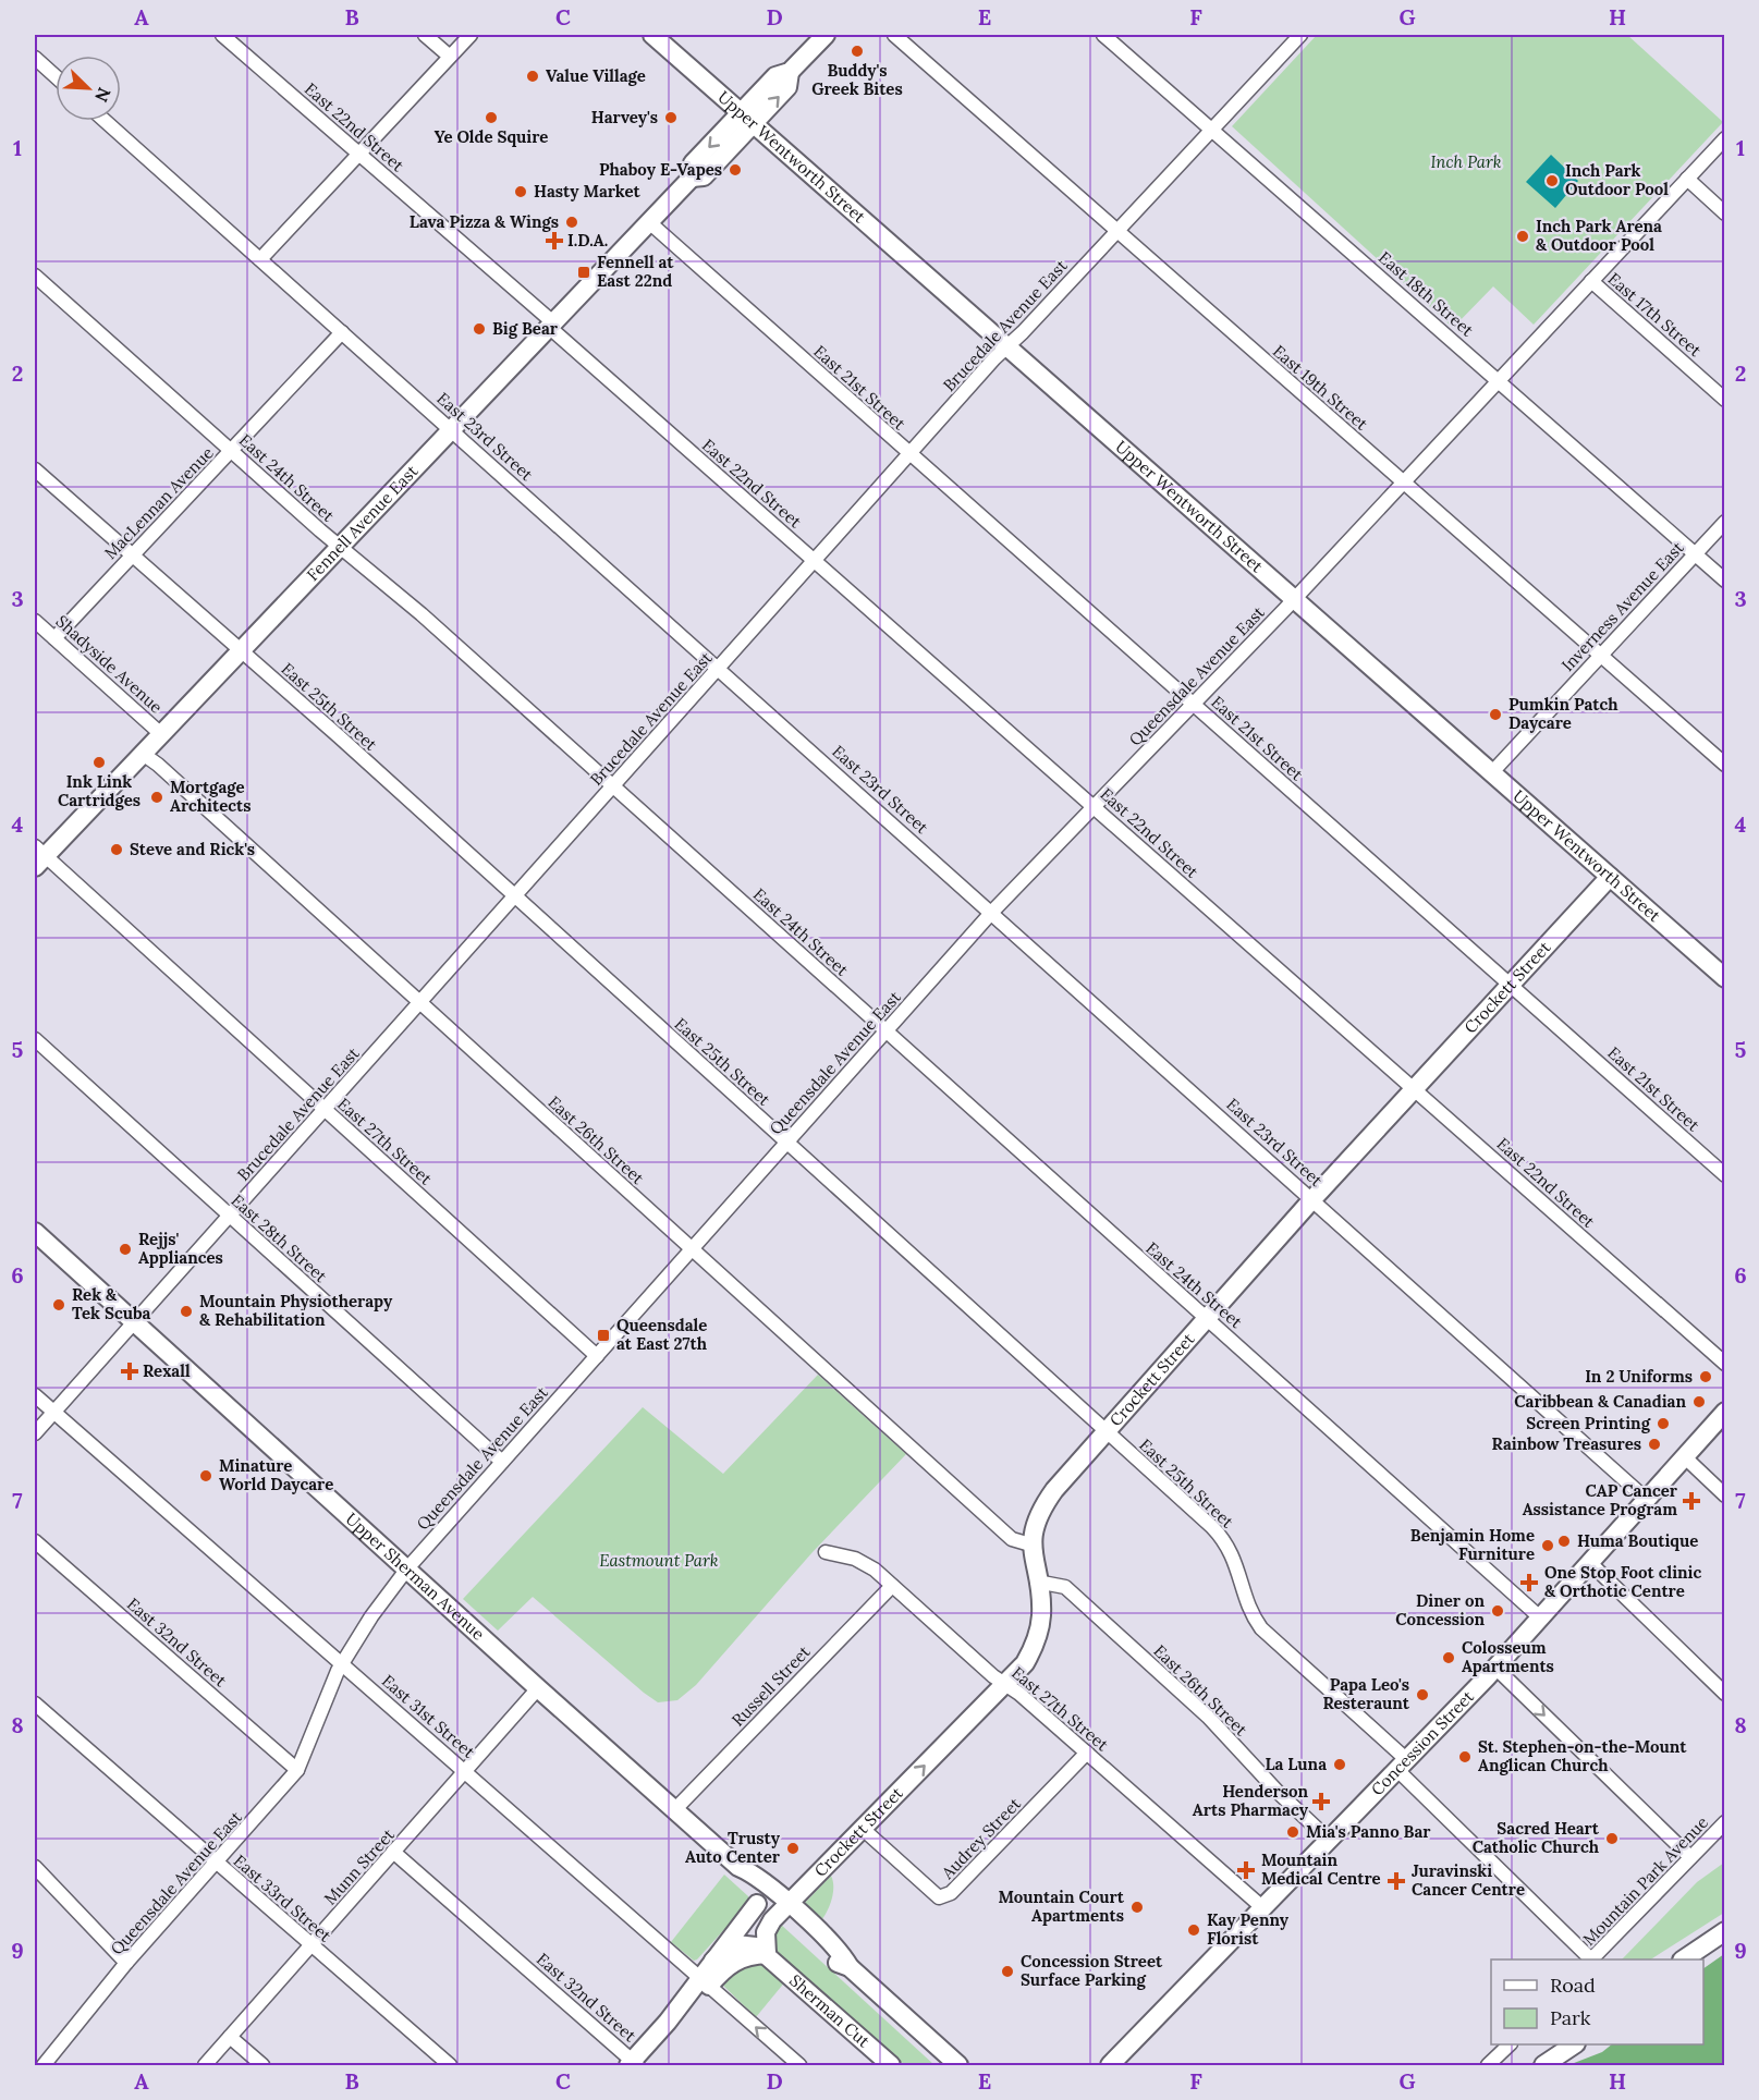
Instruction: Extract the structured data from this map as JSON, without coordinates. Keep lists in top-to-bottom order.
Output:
{
  "streets": {
    "main road": [
      "Upper Wentworth Street",
      "Fennell Avenue East",
      "Crockett Street",
      "Upper Sherman Avenue",
      "Concession Street",
      "Sherman Cut"
    ],
    "street": [
      "East 22nd Street",
      "East 18th Street",
      "East 17th Street",
      "Brucedale Avenue East",
      "East 21st Street",
      "East 19th Street",
      "East 23rd Street",
      "East 24th Street",
      "MacLennan Avenue",
      "Inverness Avenue East",
      "Shadyside Avenue",
      "Queensdale Avenue East",
      "East 25th Street",
      "East 26th Street",
      "East 27th Street",
      "East 28th Street",
      "East 32nd Street",
      "Russell Street",
      "East 31st Street",
      "Audrey Street",
      "Munn Street",
      "Mountain Park Avenue",
      "East 33rd Street"
    ]
  },
  "crossings": [
    ["East 22nd Street", "Brucedale Avenue East"],
    ["East 22nd Street", "Fennell Avenue East"],
    ["East 22nd Street", "Queensdale Avenue East"],
    ["East 22nd Street", "Crockett Street"],
    ["Upper Wentworth Street", "Brucedale Avenue East"],
    ["Upper Wentworth Street", "Fennell Avenue East"],
    ["Upper Wentworth Street", "Inverness Avenue East"],
    ["Upper Wentworth Street", "Queensdale Avenue East"],
    ["Upper Wentworth Street", "Crockett Street"],
    ["East 18th Street", "Brucedale Avenue East"],
    ["East 18th Street", "Inverness Avenue East"],
    ["East 18th Street", "Queensdale Avenue East"],
    ["East 17th Street", "Queensdale Avenue East"],
    ["Brucedale Avenue East", "East 21st Street"],
    ["Brucedale Avenue East", "East 19th Street"],
    ["Brucedale Avenue East", "East 23rd Street"],
    ["Brucedale Avenue East", "East 24th Street"],
    ["Brucedale Avenue East", "East 25th Street"],
    ["Brucedale Avenue East", "East 26th Street"],
    ["Brucedale Avenue East", "East 27th Street"],
    ["Brucedale Avenue East", "East 28th Street"],
    ["Brucedale Avenue East", "Upper Sherman Avenue"],
    ["Brucedale Avenue East", "East 31st Street"],
    ["East 21st Street", "Fennell Avenue East"],
    ["East 21st Street", "Queensdale Avenue East"],
    ["East 21st Street", "Crockett Street"],
    ["East 19th Street", "Inverness Avenue East"],
    ["East 19th Street", "Queensdale Avenue East"],
    ["East 23rd Street", "MacLennan Avenue"],
    ["East 23rd Street", "Fennell Avenue East"],
    ["East 23rd Street", "Queensdale Avenue East"],
    ["East 23rd Street", "Crockett Street"],
    ["East 23rd Street", "Concession Street"],
    ["East 24th Street", "MacLennan Avenue"],
    ["East 24th Street", "Fennell Avenue East"],
    ["East 24th Street", "Queensdale Avenue East"],
    ["East 24th Street", "Crockett Street"],
    ["East 24th Street", "Concession Street"],
    ["MacLennan Avenue", "Shadyside Avenue"],
    ["MacLennan Avenue", "East 25th Street"],
    ["Fennell Avenue East", "Shadyside Avenue"],
    ["Fennell Avenue East", "East 25th Street"],
    ["Fennell Avenue East", "East 26th Street"],
    ["Fennell Avenue East", "East 27th Street"],
    ["Queensdale Avenue East", "East 25th Street"],
    ["Queensdale Avenue East", "East 26th Street"],
    ["Queensdale Avenue East", "East 27th Street"],
    ["Queensdale Avenue East", "East 28th Street"],
    ["Queensdale Avenue East", "Upper Sherman Avenue"],
    ["Queensdale Avenue East", "East 32nd Street"],
    ["Queensdale Avenue East", "East 31st Street"],
    ["Queensdale Avenue East", "East 33rd Street"],
    ["East 25th Street", "Crockett Street"],
    ["East 25th Street", "Concession Street"],
    ["Crockett Street", "East 26th Street"],
    ["Crockett Street", "East 27th Street"],
    ["Crockett Street", "Upper Sherman Avenue"],
    ["Crockett Street", "Audrey Street"],
    ["Crockett Street", "Sherman Cut"],
    ["East 26th Street", "Concession Street"],
    ["East 27th Street", "Russell Street"],
    ["East 27th Street", "Concession Street"],
    ["East 27th Street", "Audrey Street"],
    ["Upper Sherman Avenue", "Russell Street"],
    ["Upper Sherman Avenue", "Munn Street"],
    ["East 32nd Street", "Munn Street"],
    ["East 31st Street", "Munn Street"],
    ["Munn Street", "East 33rd Street"]
  ],
  "parks": ["Inch Park", "Eastmount Park"],
  "places": {
    "other": [
      "Buddy's Greek Bites",
      "Value Village",
      "Ye Olde Squire",
      "Harvey's",
      "Phaboy E-Vapes",
      "Inch Park Outdoor Pool",
      "Hasty Market",
      "Lava Pizza & Wings",
      "Inch Park Arena & Outdoor Pool",
      "Big Bear",
      "Pumkin Patch Daycare",
      "Ink Link Cartridges",
      "Mortgage Architects",
      "Steve and Rick's",
      "Rejjs' Appliances",
      "Rek & Tek Scuba",
      "Mountain Physiotherapy & Rehabilitation",
      "In 2 Uniforms",
      "Caribbean & Canadian",
      "Screen Printing",
      "Rainbow Treasures",
      "Minature World Daycare",
      "Huma Boutique",
      "Benjamin Home Furniture",
      "Diner on Concession",
      "Colosseum Apartments",
      "Papa Leo's Resteraunt",
      "St. Stephen-on-the-Mount Anglican Church",
      "La Luna",
      "Mia's Panno Bar",
      "Sacred Heart Catholic Church",
      "Trusty Auto Center",
      "Mountain Court Apartments",
      "Kay Penny Florist",
      "Concession Street Surface Parking"
    ],
    "health": [
      "I.D.A.",
      "Rexall",
      "CAP Cancer Assistance Program",
      "One Stop Foot clinic & Orthotic Centre",
      "Henderson Arts Pharmacy",
      "Mountain Medical Centre",
      "Juravinski Cancer Centre"
    ],
    "transit": ["Fennell at East 22nd", "Queensdale at East 27th"]
  },
  "legend": ["Road", "Park"],
  "north": "bottom right",
  "grid": {
    "columns": [
      "A",
      "B",
      "C",
      "D",
      "E",
      "F",
      "G",
      "H"
    ],
    "rows": [
      "1",
      "2",
      "3",
      "4",
      "5",
      "6",
      "7",
      "8",
      "9"
    ]
  }
}
